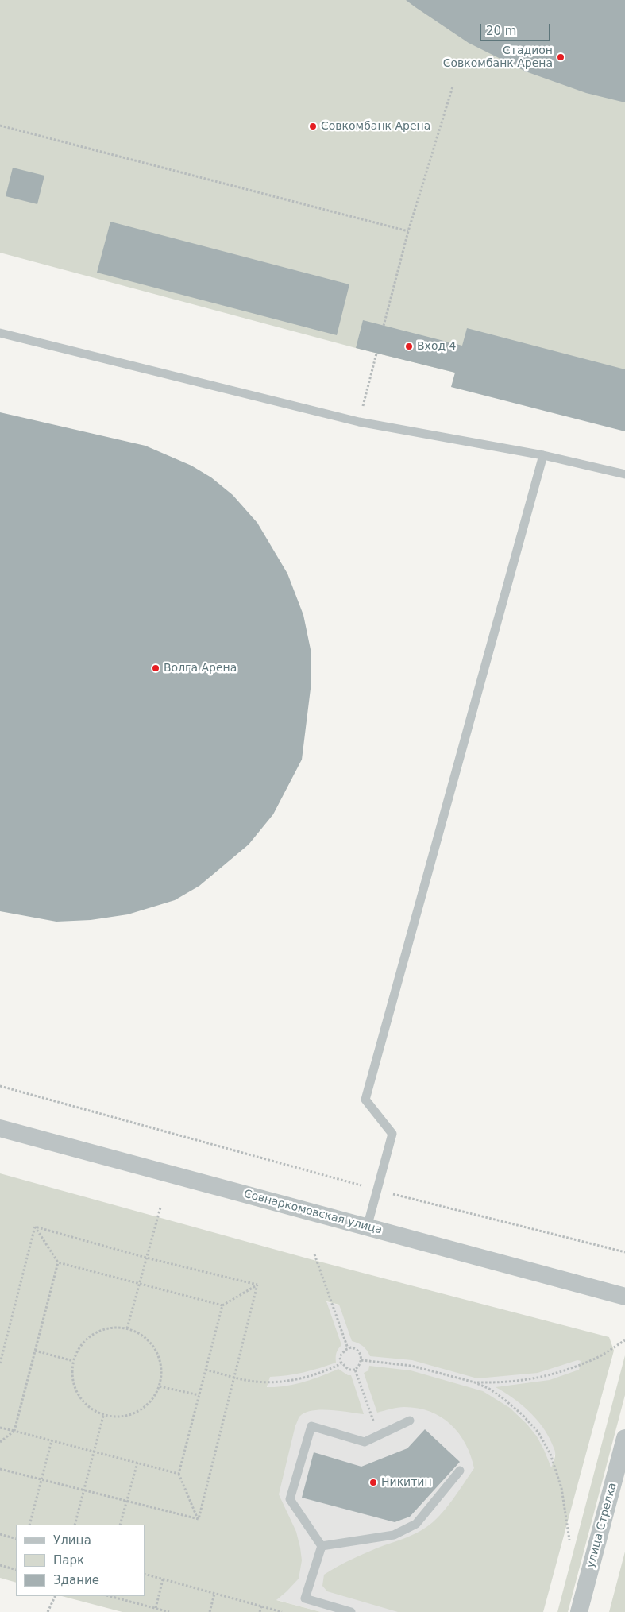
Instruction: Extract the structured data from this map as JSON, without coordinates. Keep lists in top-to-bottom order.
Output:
{
  "streets": {
    "street": ["Совнаркомовская улица", "улица Стрелка"]
  },
  "places": [
    "Стадион Совкомбанк Арена",
    "Совкомбанк Арена",
    "Вход 4",
    "Волга Арена",
    "Никитин"
  ],
  "legend": ["Улица", "Парк", "Здание"],
  "scale_bar": "20 m"
}
